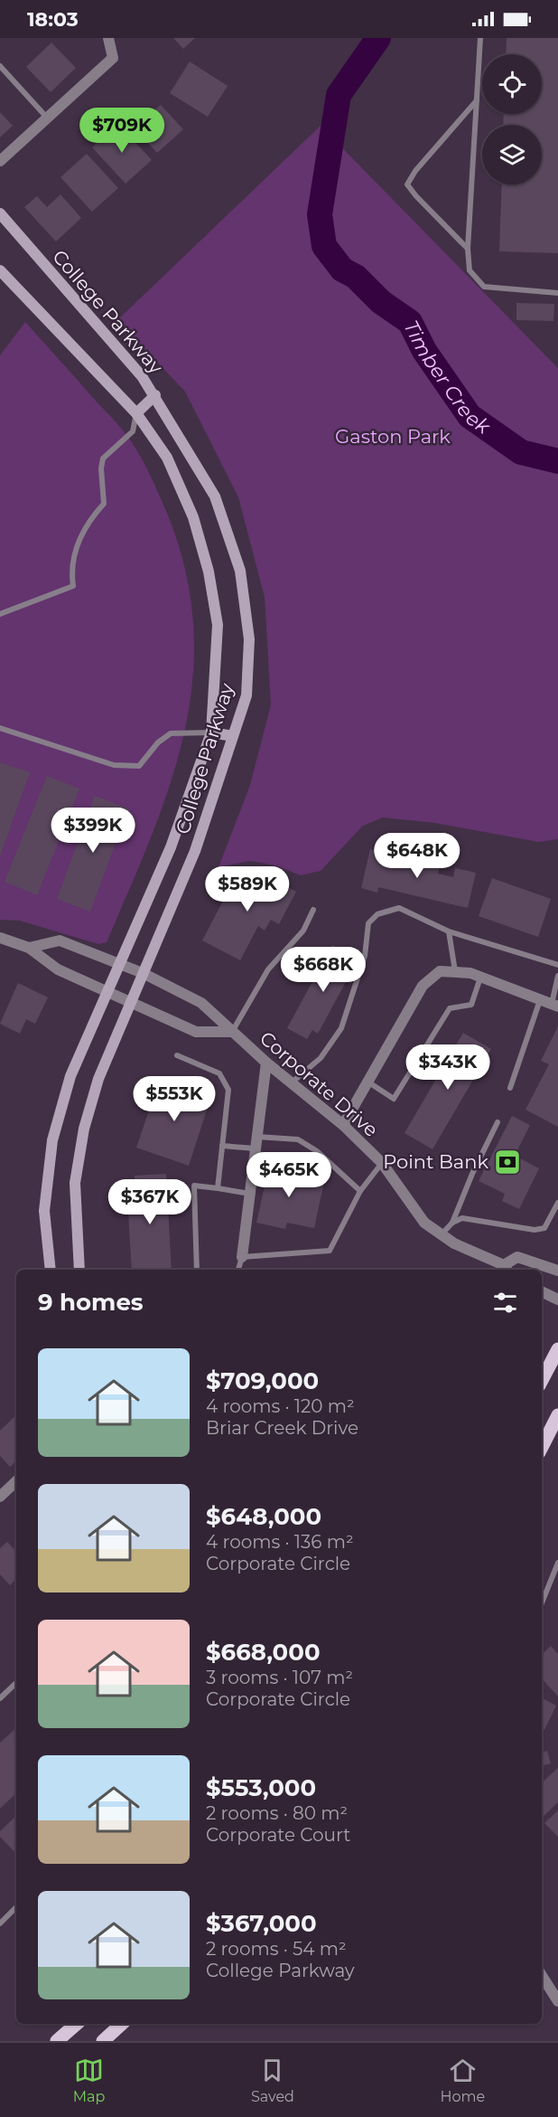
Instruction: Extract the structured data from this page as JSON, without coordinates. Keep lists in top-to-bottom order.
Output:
{
  "streets": {
    "main road": ["College Parkway"],
    "street": ["Corporate Drive"]
  },
  "crossings": [
    ["College Parkway", "Corporate Drive"]
  ],
  "water": ["Timber Creek"],
  "parks": ["Gaston Park"],
  "places": {
    "bank": ["Point Bank"]
  },
  "page": {
    "status": "18:03",
    "price": [
      "$709K",
      "$399K",
      "$648K",
      "$589K",
      "$668K",
      "$343K",
      "$553K",
      "$465K",
      "$367K"
    ],
    "heading": "9 homes",
    "list": [
      {
        "name": "$709,000",
        "note": "4 rooms · 120 m² · Briar Creek Drive"
      },
      {
        "name": "$648,000",
        "note": "4 rooms · 136 m² · Corporate Circle"
      },
      {
        "name": "$668,000",
        "note": "3 rooms · 107 m² · Corporate Circle"
      },
      {
        "name": "$553,000",
        "note": "2 rooms · 80 m² · Corporate Court"
      },
      {
        "name": "$367,000",
        "note": "2 rooms · 54 m² · College Parkway"
      }
    ],
    "tabs": ["Map", "Saved", "Home"]
  }
}
